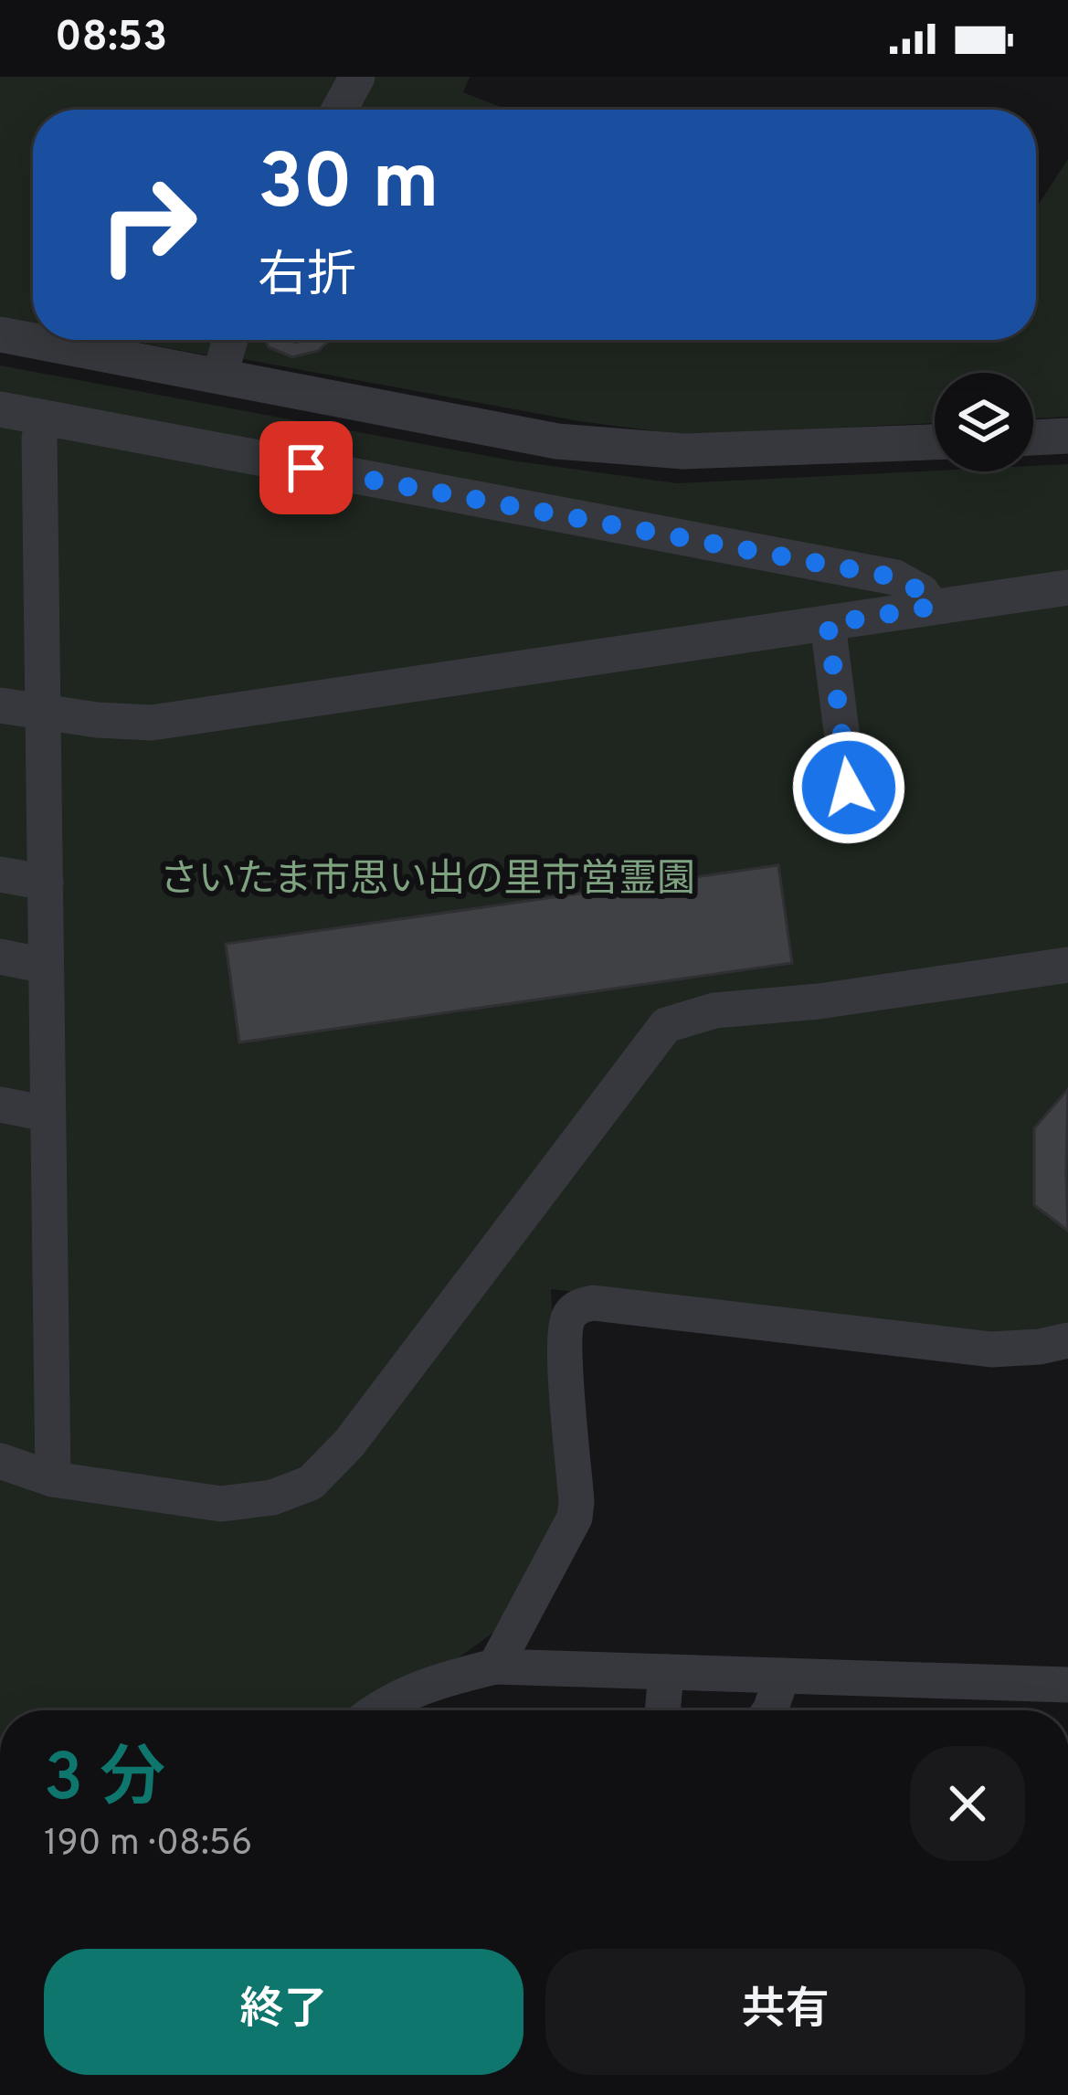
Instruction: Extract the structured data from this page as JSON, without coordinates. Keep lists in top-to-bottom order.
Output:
{
  "parks": ["さいたま市思い出の里市営霊園"],
  "page": {
    "status": "08:53",
    "turn": ["30 m", "右折"],
    "heading": ["3 分", "190 m · 08:56"],
    "buttons": ["終了", "共有"]
  }
}
